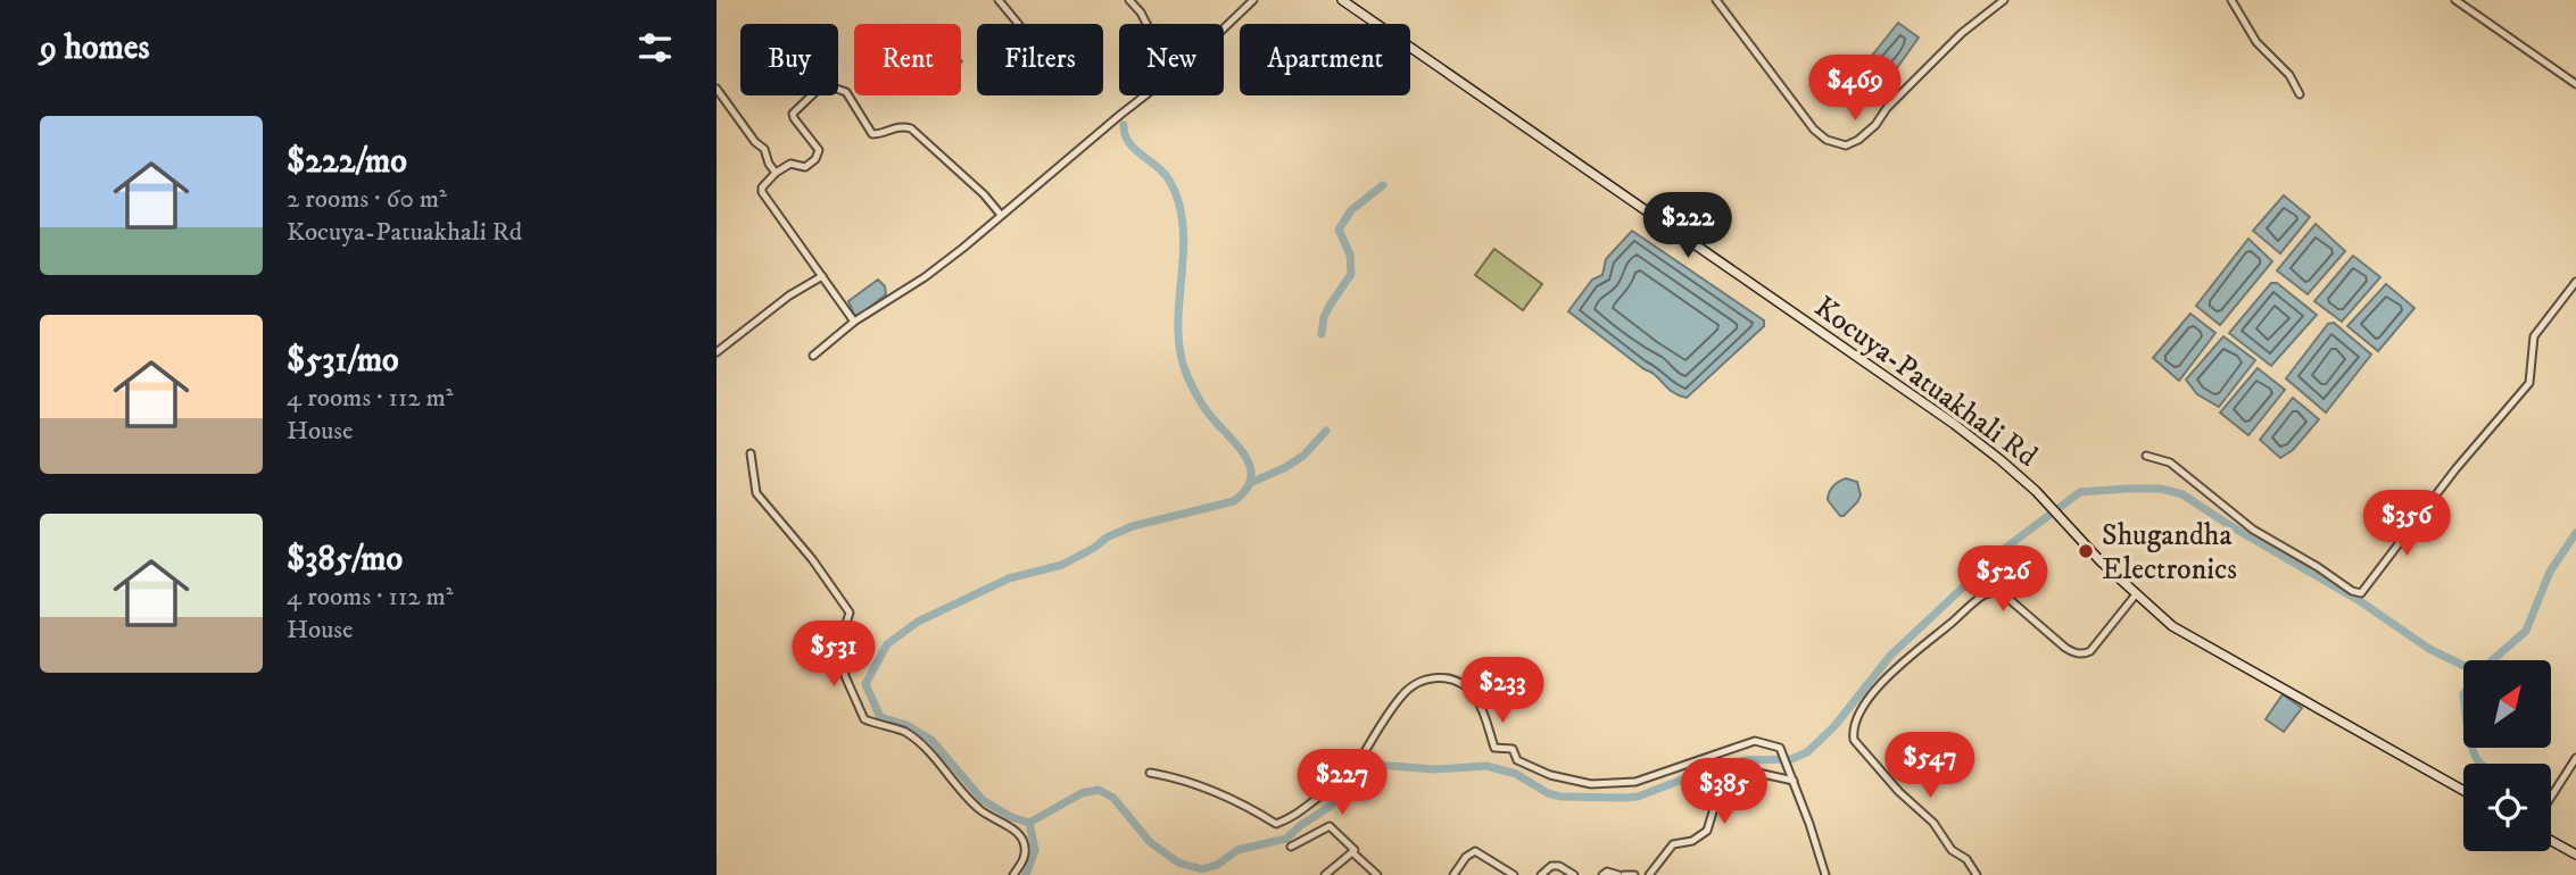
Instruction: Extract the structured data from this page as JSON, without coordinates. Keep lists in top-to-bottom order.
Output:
{
  "streets": {
    "main road": ["Kocuya-Patuakhali Rd"]
  },
  "places": ["Shugandha Electronics"],
  "north": "top right",
  "page": {
    "heading": "9 homes",
    "chip": [
      "Buy",
      "Rent",
      "Filters",
      "New",
      "Apartment"
    ],
    "price": [
      "$469",
      "$222",
      "$356",
      "$526",
      "$531",
      "$233",
      "$547",
      "$227",
      "$385"
    ],
    "list": [
      {
        "name": "$222/mo",
        "note": "2 rooms · 60 m² · Kocuya-Patuakhali Rd"
      },
      {
        "name": "$531/mo",
        "note": "4 rooms · 112 m² · House"
      },
      {
        "name": "$385/mo",
        "note": "4 rooms · 112 m² · House"
      }
    ]
  }
}
